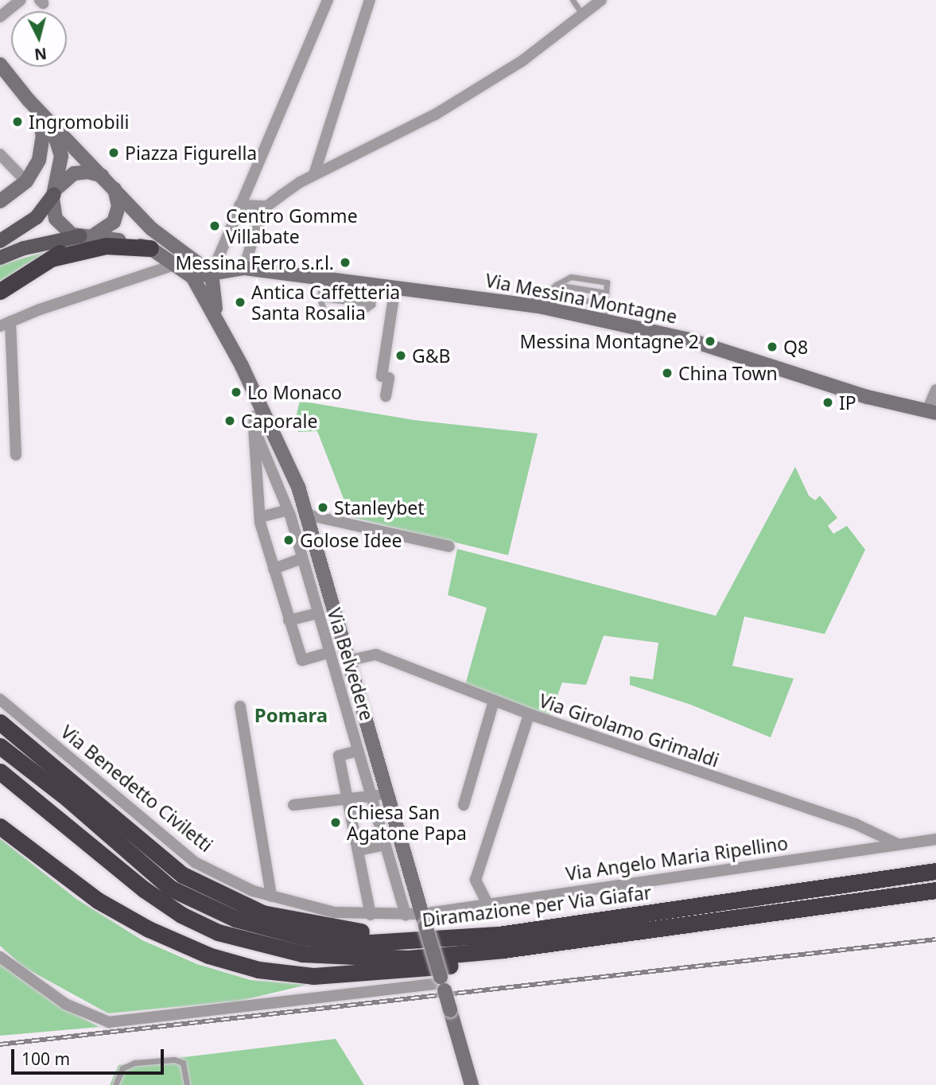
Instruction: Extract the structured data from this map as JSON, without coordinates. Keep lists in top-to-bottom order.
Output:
{
  "streets": {
    "highway": ["Diramazione per Via Giafar"],
    "main road": ["Via Messina Montagne"],
    "street": [
      "Via Belvedere",
      "Via Girolamo Grimaldi",
      "Via Benedetto Civiletti",
      "Via Angelo Maria Ripellino"
    ]
  },
  "crossings": [
    ["Via Belvedere", "Via Benedetto Civiletti"],
    ["Via Girolamo Grimaldi", "Via Angelo Maria Ripellino"],
    ["Via Benedetto Civiletti", "Via Angelo Maria Ripellino"]
  ],
  "districts": ["Pomara"],
  "places": [
    "Ingromobili",
    "Piazza Figurella",
    "Centro Gomme Villabate",
    "Messina Ferro s.r.l.",
    "Antica Caffetteria Santa Rosalia",
    "Messina Montagne 2",
    "Q8",
    "G&B",
    "China Town",
    "Lo Monaco",
    "IP",
    "Caporale",
    "Stanleybet",
    "Golose Idee",
    "Chiesa San Agatone Papa"
  ],
  "scale_bar": "100 m",
  "north": "bottom"
}
